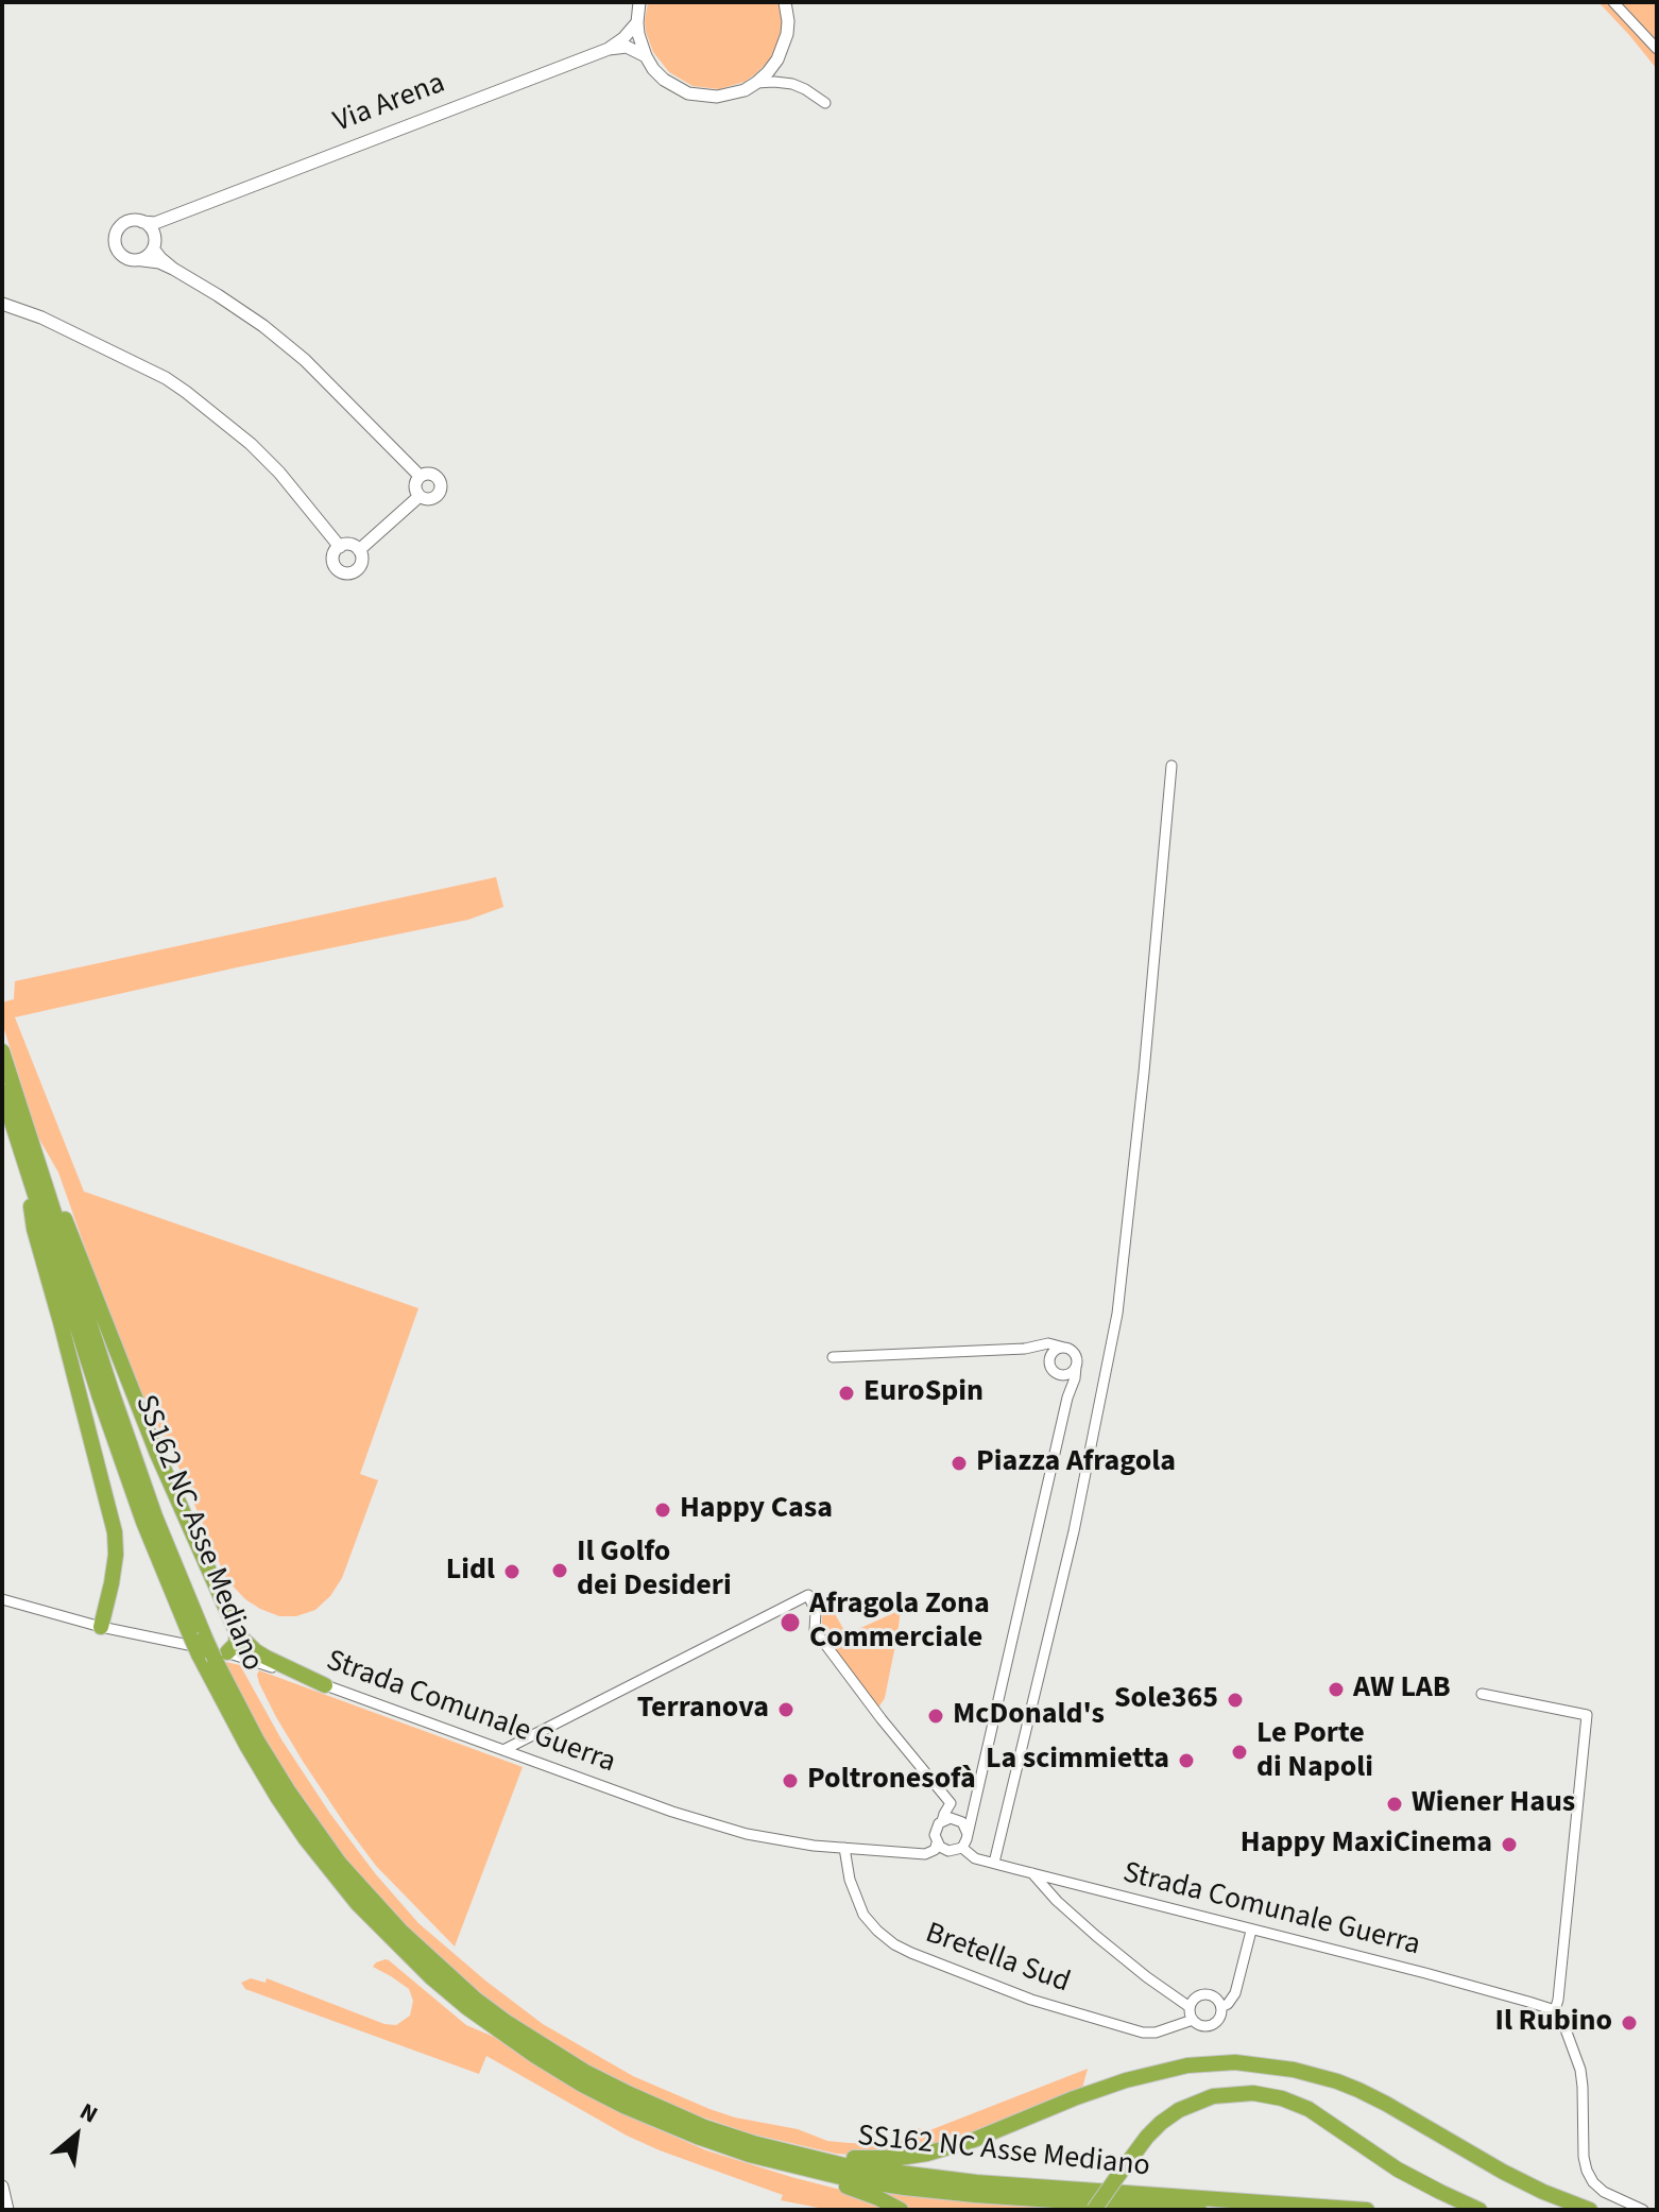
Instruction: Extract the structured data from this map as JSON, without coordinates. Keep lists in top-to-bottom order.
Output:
{
  "streets": {
    "highway": ["SS162 NC Asse Mediano"],
    "street": ["Via Arena", "Strada Comunale Guerra", "Bretella Sud"]
  },
  "crossings": [
    ["SS162 NC Asse Mediano", "Strada Comunale Guerra"],
    ["Strada Comunale Guerra", "Bretella Sud"]
  ],
  "places": [
    "EuroSpin",
    "Piazza Afragola",
    "Happy Casa",
    "Il Golfo dei Desideri",
    "Lidl",
    "Afragola Zona Commerciale",
    "AW LAB",
    "Sole365",
    "Terranova",
    "McDonald's",
    "Le Porte di Napoli",
    "La scimmietta",
    "Poltronesofà",
    "Wiener Haus",
    "Happy MaxiCinema",
    "Il Rubino"
  ],
  "north": "top right"
}
